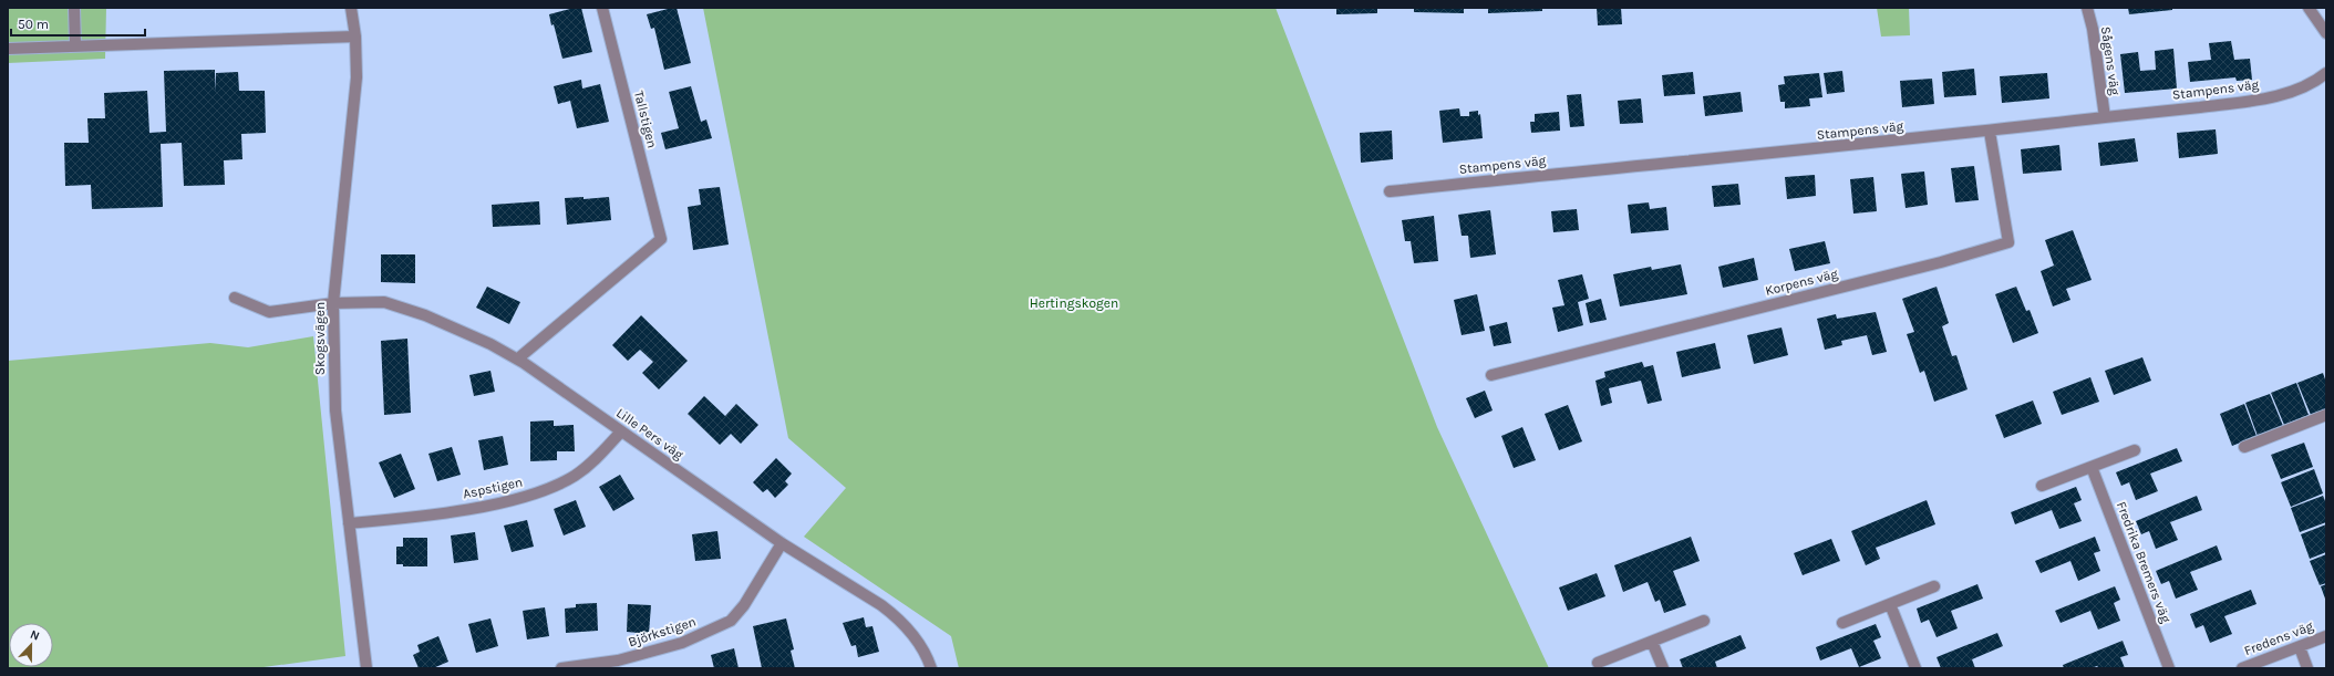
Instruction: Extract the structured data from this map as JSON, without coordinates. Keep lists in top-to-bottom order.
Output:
{
  "streets": {
    "street": [
      "Sågens väg",
      "Stampens väg",
      "Tallstigen",
      "Korpens väg",
      "Skogsvägen",
      "Lille Pers väg",
      "Aspstigen",
      "Fredrika Bremers väg",
      "Björkstigen",
      "Fredens väg"
    ]
  },
  "crossings": [
    ["Sågens väg", "Stampens väg"],
    ["Stampens väg", "Korpens väg"],
    ["Tallstigen", "Lille Pers väg"],
    ["Skogsvägen", "Lille Pers väg"],
    ["Skogsvägen", "Aspstigen"],
    ["Lille Pers väg", "Aspstigen"],
    ["Lille Pers väg", "Björkstigen"]
  ],
  "parks": ["Hertingskogen"],
  "scale_bar": "50 m",
  "north": "top"
}
